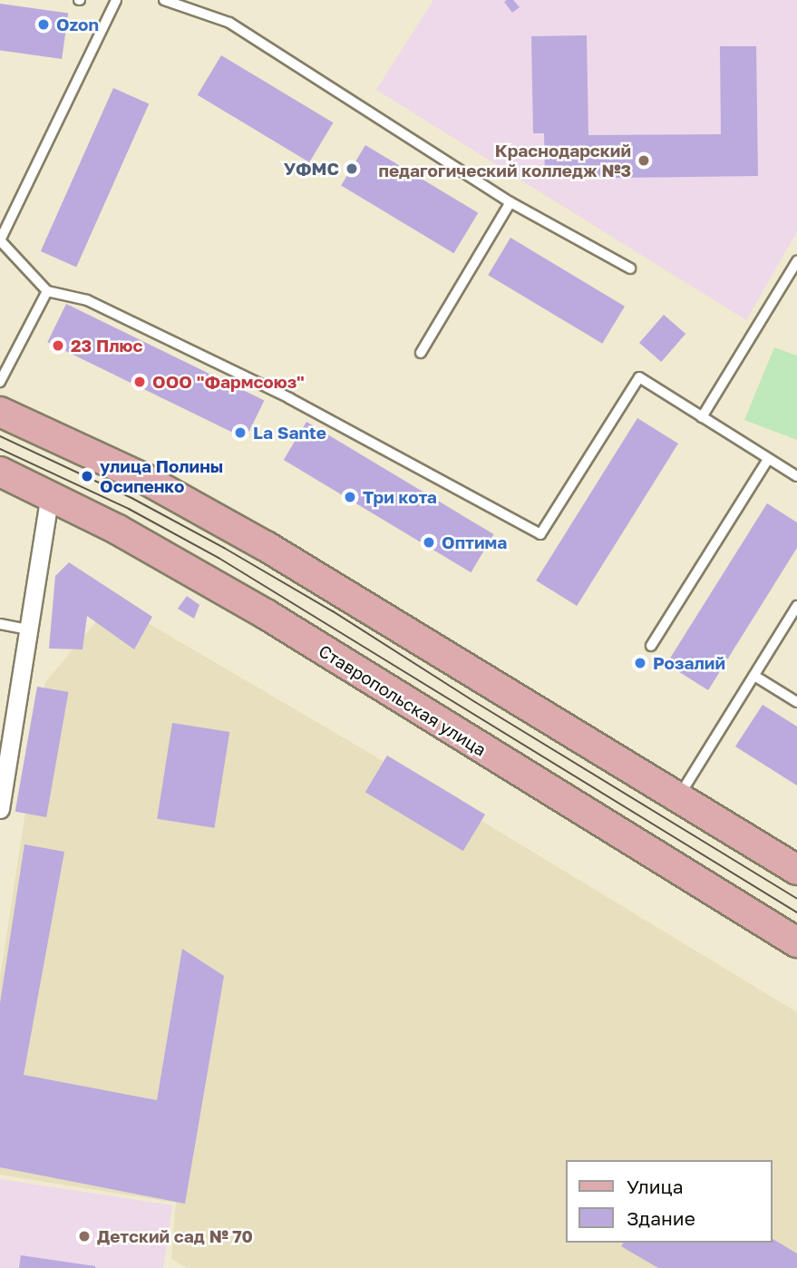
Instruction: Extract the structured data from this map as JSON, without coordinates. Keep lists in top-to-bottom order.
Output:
{
  "streets": {
    "main road": ["Ставропольская улица"]
  },
  "places": [
    "Ozon",
    "Краснодарский педагогический колледж №3",
    "УФМС",
    "23 Плюс",
    "ООО \"Фармсоюз\"",
    "La Sante",
    "улица Полины Осипенко",
    "Три кота",
    "Оптима",
    "Розалий",
    "Детский сад № 70"
  ],
  "legend": ["Улица", "Здание"]
}
